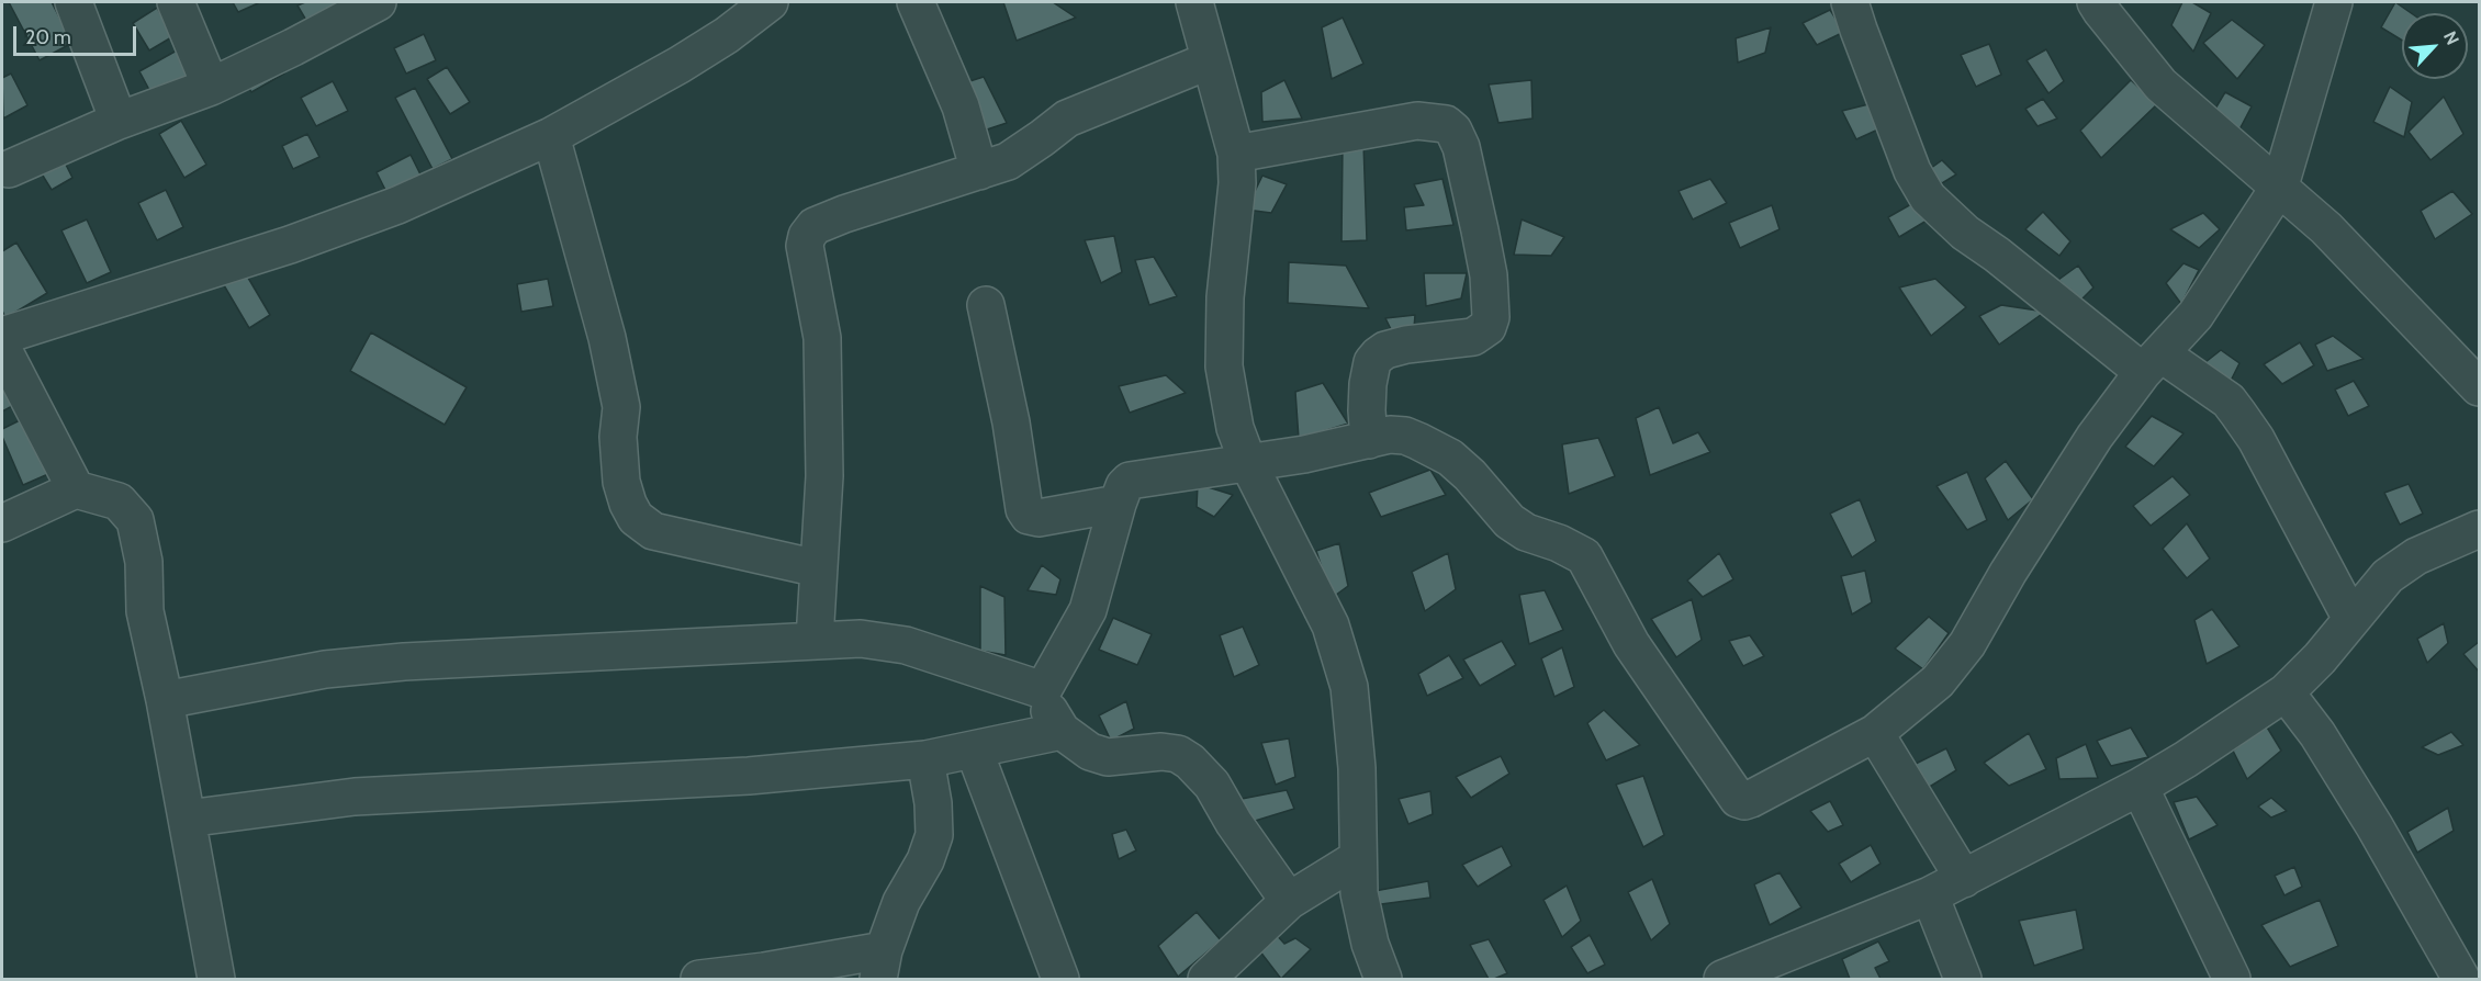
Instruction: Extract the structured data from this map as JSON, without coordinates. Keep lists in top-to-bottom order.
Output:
{
  "scale_bar": "20 m",
  "north": "top right"
}
